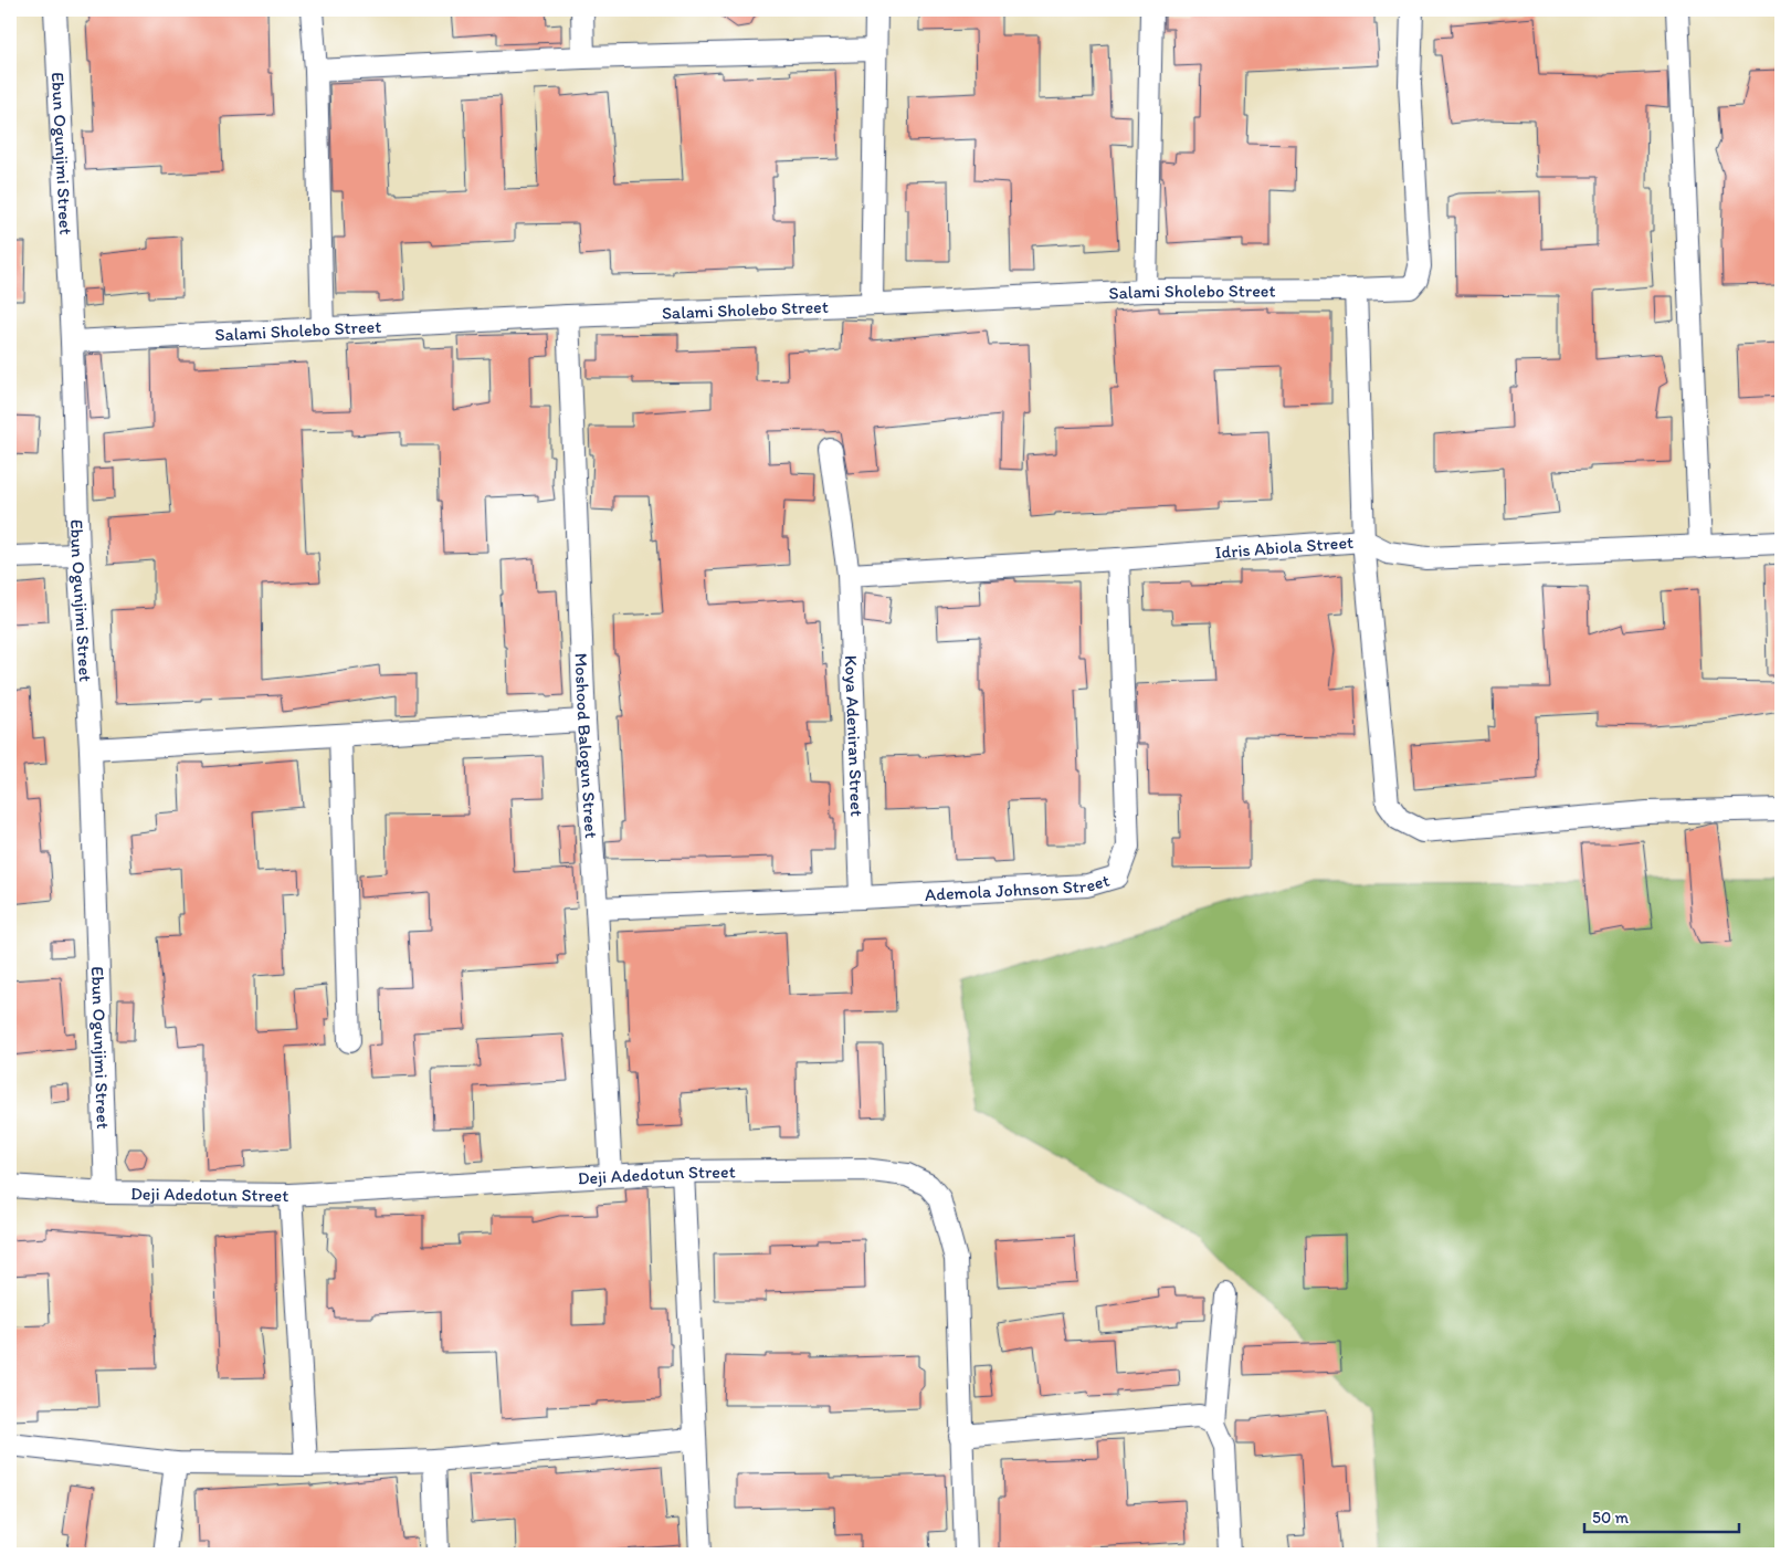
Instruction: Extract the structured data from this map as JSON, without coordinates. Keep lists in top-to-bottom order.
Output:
{
  "streets": {
    "street": [
      "Ebun Ogunjimi Street",
      "Salami Sholebo Street",
      "Idris Abiola Street",
      "Koya Adeniran Street",
      "Moshood Balogun Street",
      "Ademola Johnson Street",
      "Deji Adedotun Street"
    ]
  },
  "crossings": [
    ["Ebun Ogunjimi Street", "Salami Sholebo Street"],
    ["Ebun Ogunjimi Street", "Deji Adedotun Street"],
    ["Salami Sholebo Street", "Moshood Balogun Street"],
    ["Idris Abiola Street", "Koya Adeniran Street"],
    ["Idris Abiola Street", "Ademola Johnson Street"],
    ["Koya Adeniran Street", "Ademola Johnson Street"],
    ["Moshood Balogun Street", "Ademola Johnson Street"],
    ["Moshood Balogun Street", "Deji Adedotun Street"]
  ],
  "scale_bar": "50 m"
}
